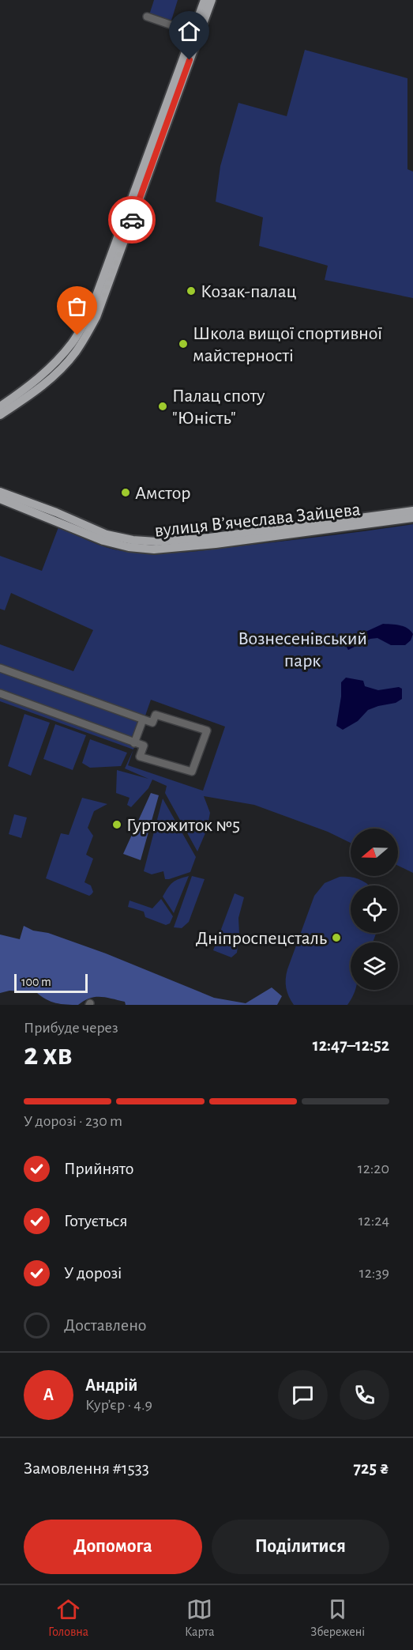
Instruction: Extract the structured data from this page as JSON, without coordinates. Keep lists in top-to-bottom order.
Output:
{
  "streets": {
    "main road": ["вулиця Вʼячеслава Зайцева"]
  },
  "parks": ["Вознесенівський парк"],
  "places": [
    "Козак-палац",
    "Школа вищої спортивної майстерності",
    "Палац споту \"Юність\"",
    "Амстор",
    "Гуртожиток №5",
    "Дніпроспецсталь"
  ],
  "scale_bar": "100 m",
  "north": "left",
  "page": {
    "scale": "100 m",
    "heading": ["2 хв", "Прибуде через", "12:47–12:52"],
    "panel": [
      "Андрій",
      "Кур’єр · 4.9",
      "Замовлення #1533",
      "725 ₴"
    ],
    "bar": "У дорозі · 230 m",
    "list": [
      ["Прийнято", "12:20"],
      ["Готується", "12:24"],
      ["У дорозі", "12:39"],
      "Доставлено"
    ],
    "round": "А",
    "buttons": ["Допомога", "Поділитися"],
    "tabs": ["Головна", "Карта", "Збережені"]
  }
}
